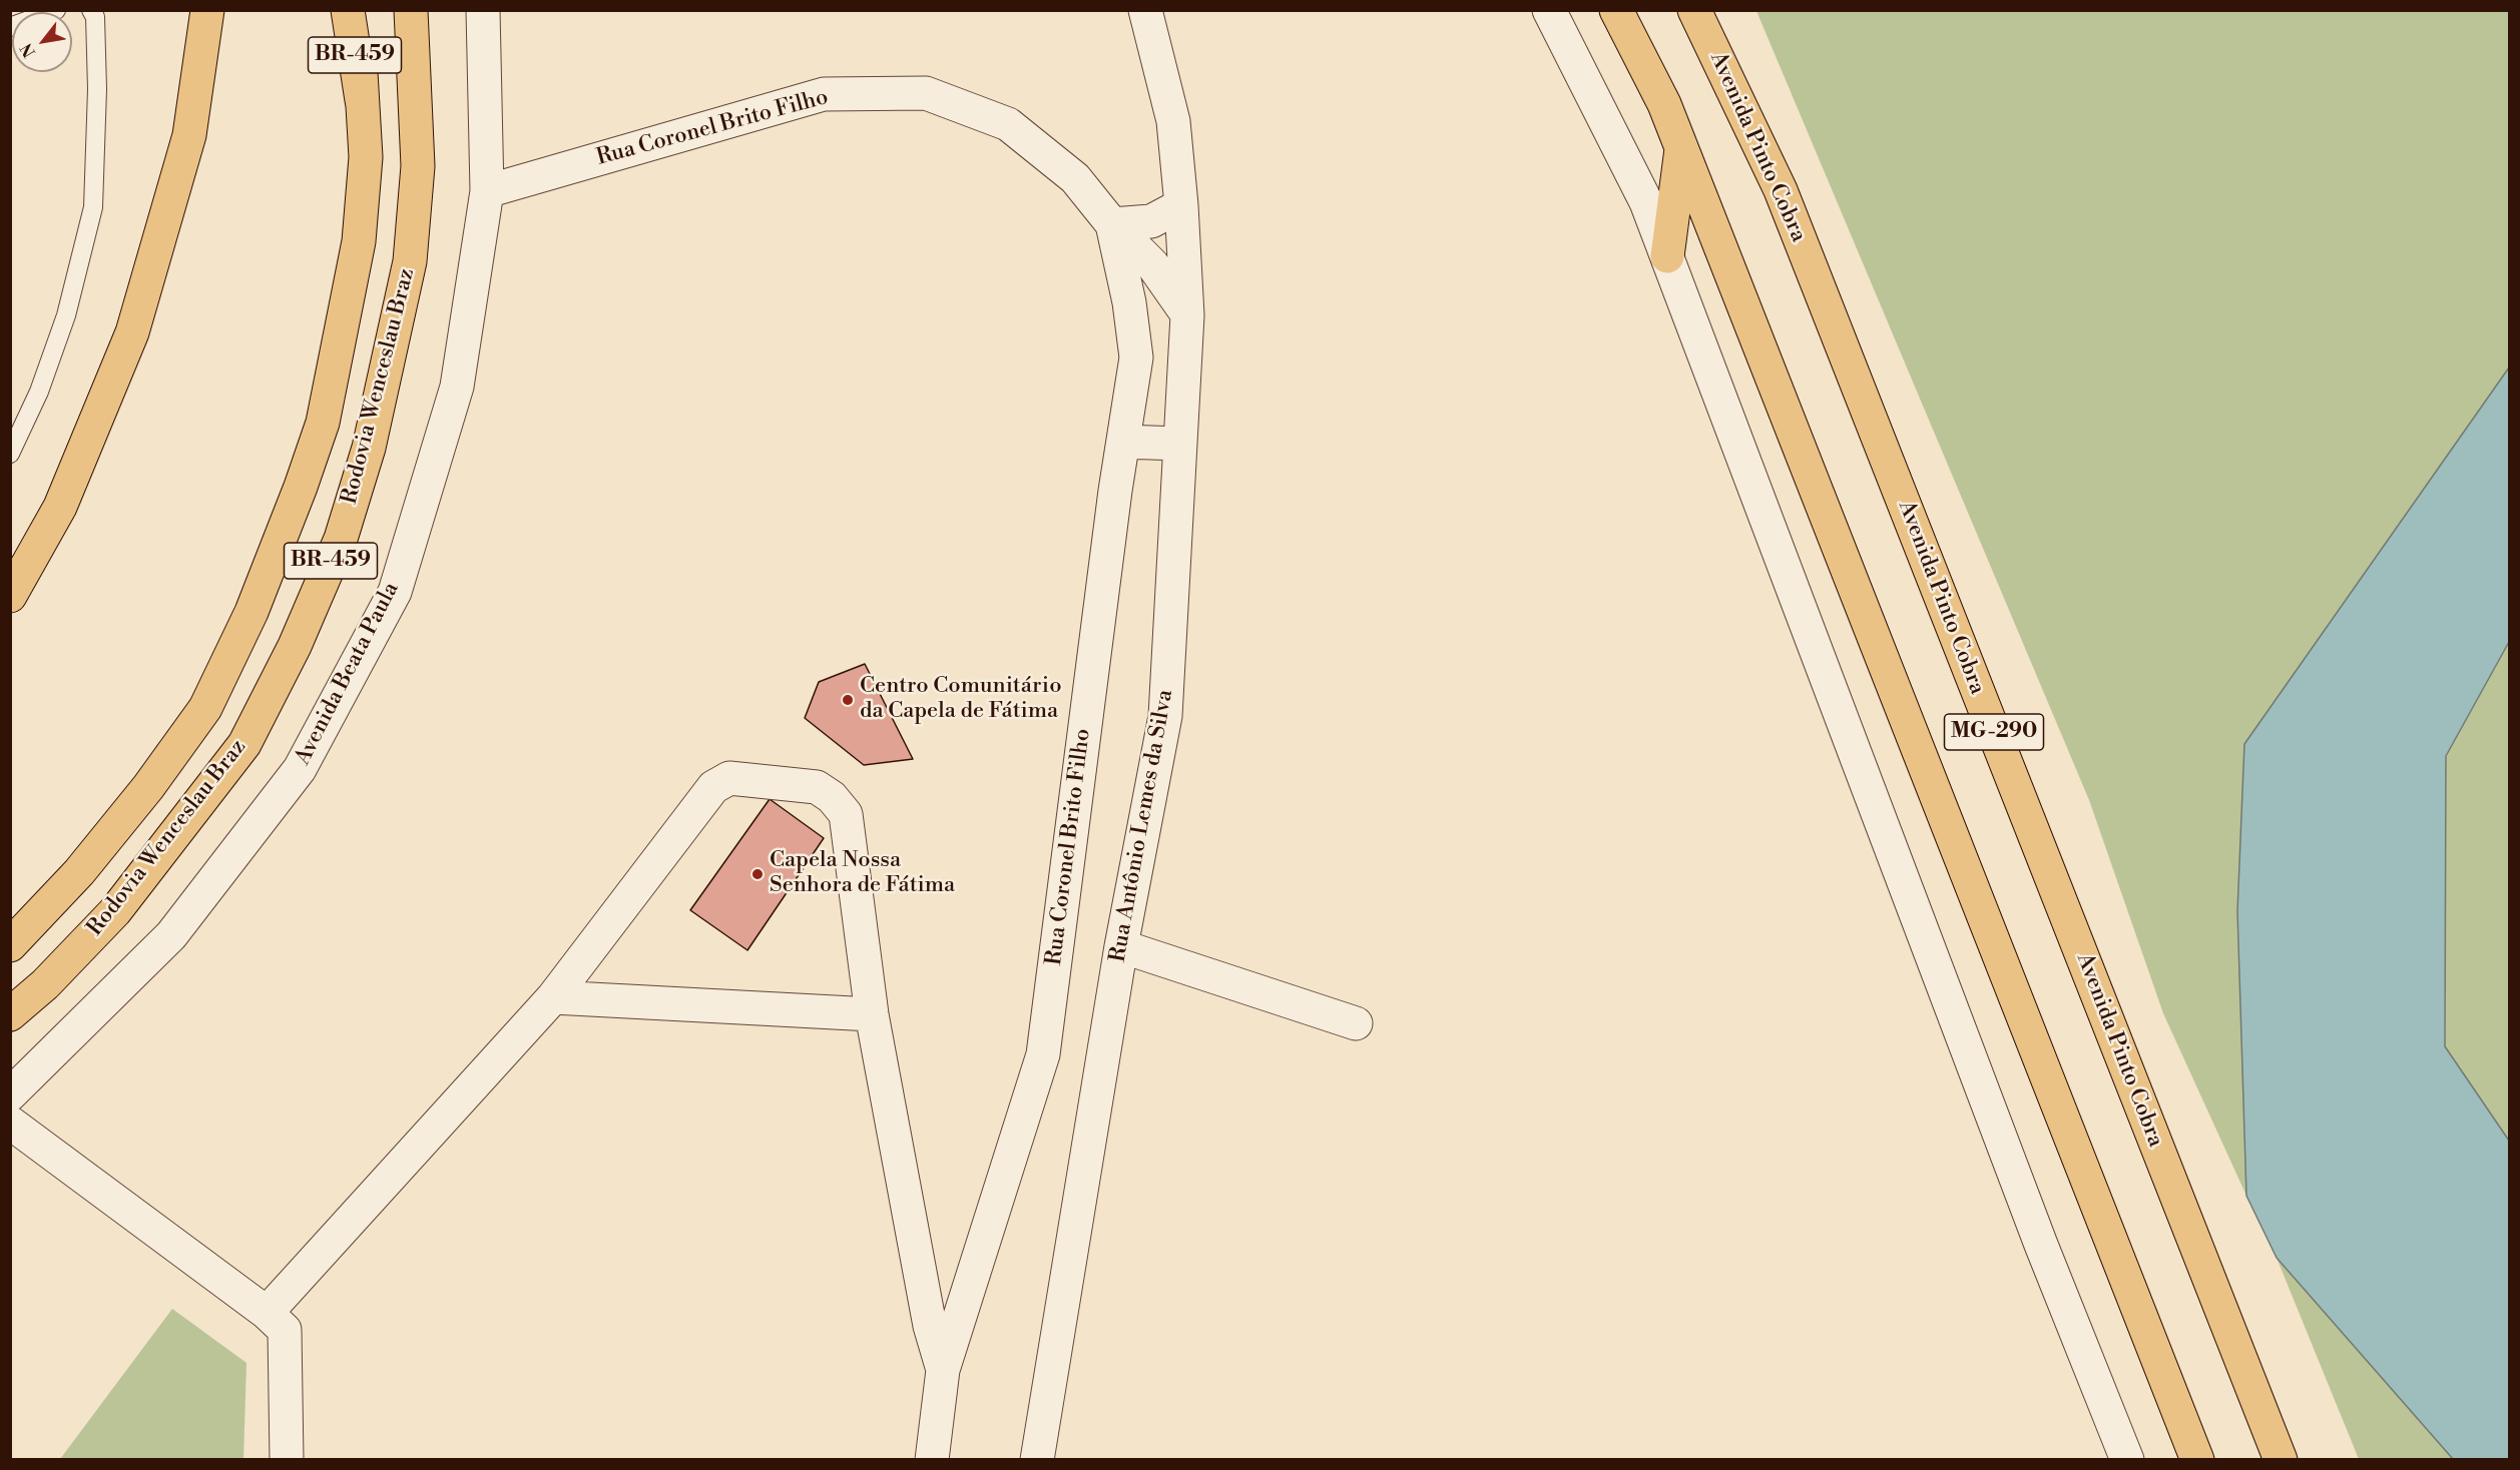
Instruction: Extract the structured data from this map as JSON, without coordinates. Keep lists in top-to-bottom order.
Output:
{
  "streets": {
    "main road": [
      "BR-459",
      "Avenida Pinto Cobra",
      "Rodovia Wenceslau Braz",
      "MG-290"
    ],
    "street": ["Rua Coronel Brito Filho", "Avenida Beata Paula", "Rua Antônio Lemes da Silva"]
  },
  "crossings": [
    ["BR-459", "Rodovia Wenceslau Braz"],
    ["Rua Coronel Brito Filho", "Avenida Beata Paula"],
    ["Rua Coronel Brito Filho", "Rua Antônio Lemes da Silva"]
  ],
  "places": ["Centro Comunitário da Capela de Fátima", "Capela Nossa Senhora de Fátima"],
  "north": "bottom left"
}
